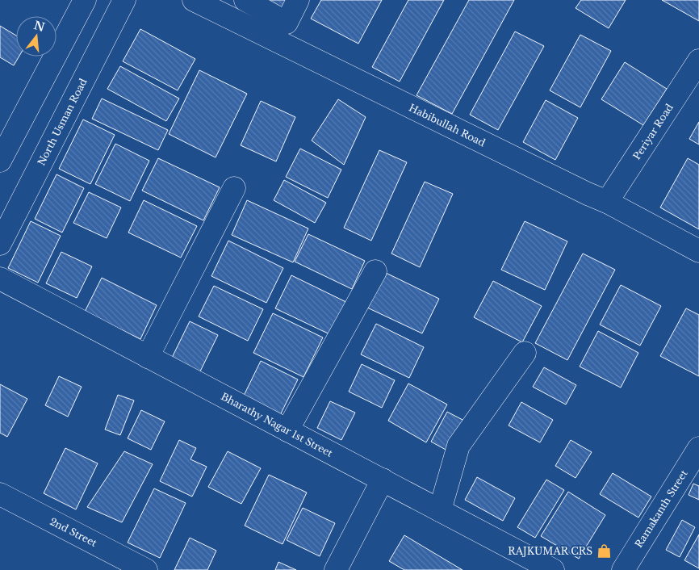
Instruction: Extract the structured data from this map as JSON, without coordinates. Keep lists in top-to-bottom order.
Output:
{
  "streets": {
    "street": [
      "North Usman Road",
      "Habibullah Road",
      "Periyar Road",
      "Bharathy Nagar 1st Street",
      "Ramakanth Street",
      "2nd Street"
    ]
  },
  "crossings": [
    ["Habibullah Road", "Periyar Road"]
  ],
  "places": {
    "shop": ["RAJKUMAR CRS"]
  },
  "north": "top"
}
